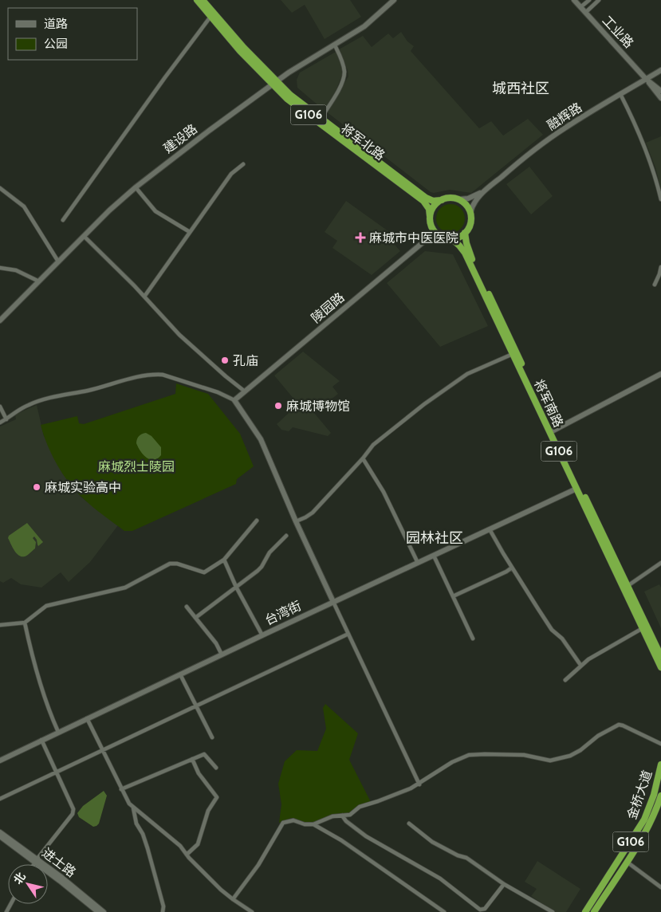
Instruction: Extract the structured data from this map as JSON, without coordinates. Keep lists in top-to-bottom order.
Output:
{
  "streets": {
    "highway": [
      "G106",
      "将军北路",
      "将军南路",
      "金桥大道"
    ],
    "street": [
      "工业路",
      "融辉路",
      "建设路",
      "陵园路",
      "台湾街",
      "进士路"
    ]
  },
  "crossings": [
    ["工业路", "融辉路"],
    ["G106", "将军北路"],
    ["G106", "陵园路"],
    ["G106", "将军南路"],
    ["建设路", "将军北路"],
    ["将军北路", "陵园路"],
    ["将军北路", "将军南路"],
    ["陵园路", "将军南路"],
    ["将军南路", "台湾街"]
  ],
  "districts": ["城西社区", "园林社区"],
  "parks": ["麻城烈士陵园"],
  "places": {
    "health": ["麻城市中医医院"],
    "other": ["孔庙", "麻城博物馆", "麻城实验高中"]
  },
  "legend": ["道路", "公园"],
  "north": "top left"
}
